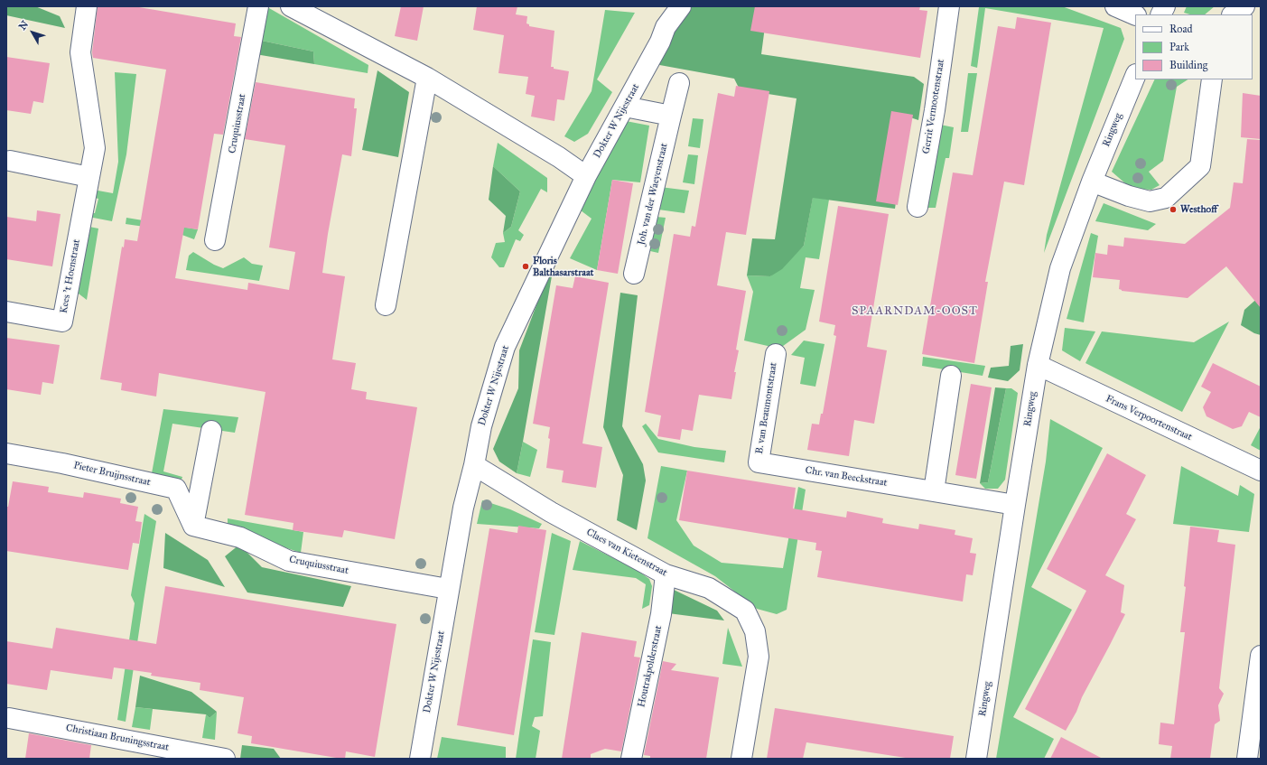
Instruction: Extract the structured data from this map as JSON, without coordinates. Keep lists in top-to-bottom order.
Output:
{
  "streets": {
    "street": [
      "Gerrit Vermootenstraat",
      "Dokter W Nijestraat",
      "Cruquiusstraat",
      "Ringweg",
      "Joh. van der Waeyenstraat",
      "Kees 't Hoenstraat",
      "B. van Beaumontstraat",
      "Frans Verpoortenstraat",
      "Pieter Bruijnsstraat",
      "Chr. van Beeckstraat",
      "Claes van Kietenstraat",
      "Houtrakpolderstraat",
      "Christiaan Bruningsstraat"
    ]
  },
  "crossings": [
    ["Dokter W Nijestraat", "Cruquiusstraat"],
    ["Dokter W Nijestraat", "Claes van Kietenstraat"],
    ["Cruquiusstraat", "Pieter Bruijnsstraat"],
    ["Ringweg", "Frans Verpoortenstraat"],
    ["Ringweg", "Chr. van Beeckstraat"],
    ["B. van Beaumontstraat", "Chr. van Beeckstraat"],
    ["Claes van Kietenstraat", "Houtrakpolderstraat"]
  ],
  "districts": ["SPAARNDAM-OOST"],
  "places": ["Westhoff", "Floris Balthasarstraat"],
  "legend": ["Road", "Park", "Building"],
  "north": "top left"
}
